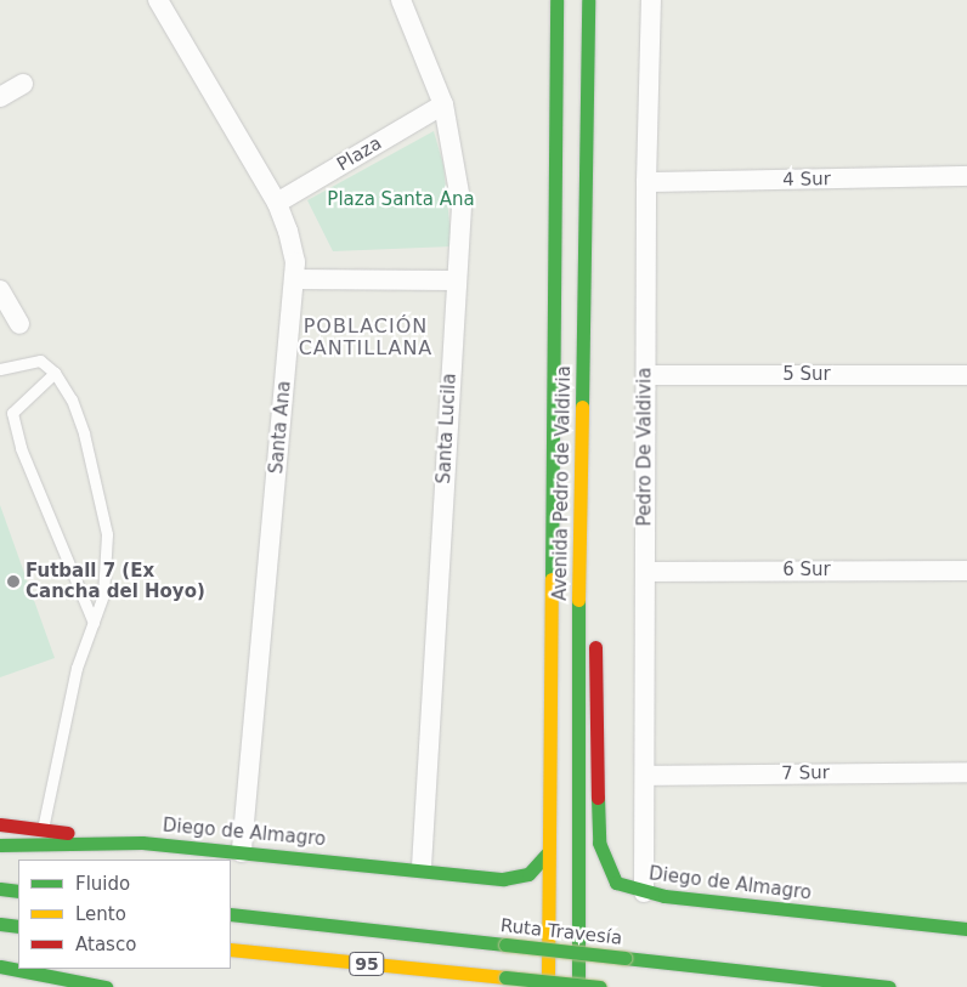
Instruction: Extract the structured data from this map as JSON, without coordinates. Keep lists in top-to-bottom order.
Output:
{
  "streets": {
    "main road": [
      "Avenida Pedro de Valdivia",
      "Diego de Almagro",
      "Ruta Travesía",
      "95"
    ],
    "street": [
      "Plaza",
      "4 Sur",
      "5 Sur",
      "Santa Ana",
      "Santa Lucila",
      "Pedro De Valdivia",
      "6 Sur",
      "7 Sur"
    ]
  },
  "crossings": [
    ["Plaza", "Santa Ana"],
    ["Plaza", "Santa Lucila"],
    ["4 Sur", "Pedro De Valdivia"],
    ["5 Sur", "Pedro De Valdivia"],
    ["Santa Ana", "Diego de Almagro"],
    ["Santa Lucila", "Diego de Almagro"],
    ["Pedro De Valdivia", "6 Sur"],
    ["Pedro De Valdivia", "7 Sur"],
    ["Pedro De Valdivia", "Diego de Almagro"],
    ["Avenida Pedro de Valdivia", "Diego de Almagro"]
  ],
  "districts": ["POBLACIÓN CANTILLANA"],
  "parks": ["Plaza Santa Ana"],
  "places": ["Futball 7 (Ex Cancha del Hoyo)"],
  "legend": ["Fluido", "Lento", "Atasco"]
}
